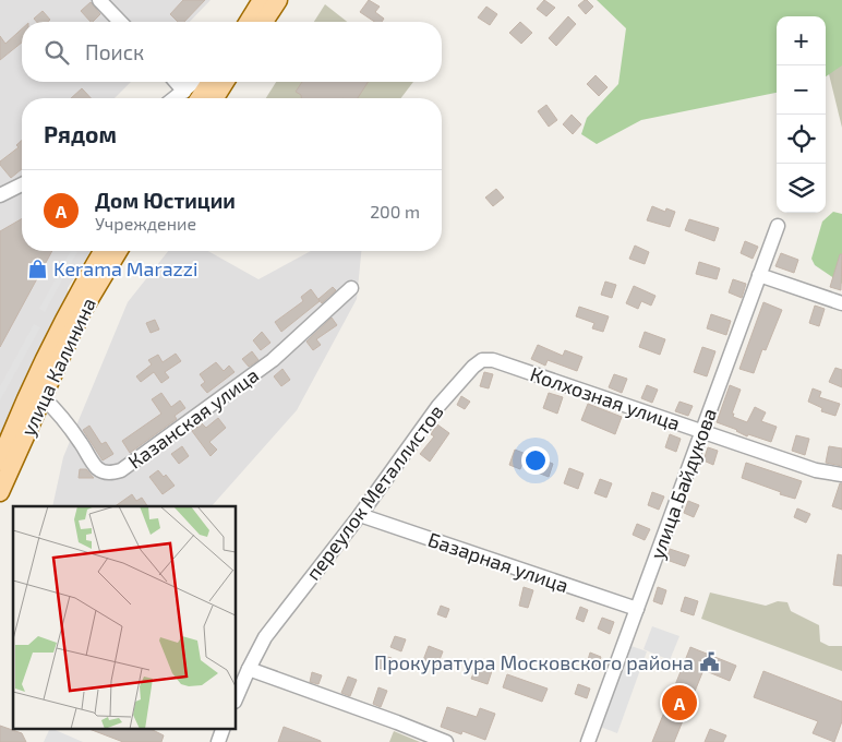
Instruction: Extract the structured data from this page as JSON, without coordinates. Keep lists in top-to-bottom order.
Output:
{
  "streets": {
    "main road": ["улица Калинина"],
    "street": [
      "Колхозная улица",
      "Казанская улица",
      "улица Байдукова",
      "переулок Металлистов",
      "Базарная улица"
    ]
  },
  "crossings": [
    ["улица Калинина", "Казанская улица"],
    ["Колхозная улица", "улица Байдукова"],
    ["Колхозная улица", "переулок Металлистов"],
    ["улица Байдукова", "Базарная улица"],
    ["переулок Металлистов", "Базарная улица"]
  ],
  "places": {
    "shop": ["Kerama Marazzi"],
    "public building": ["Прокуратура Московского района"]
  },
  "page": {
    "map_buttons": ["+", "−"],
    "search": "Поиск",
    "heading": "Рядом",
    "list": [
      {
        "mark": "A",
        "name": "Дом Юстиции",
        "note": "Учреждение",
        "value": "200 m"
      }
    ],
    "pins": "A"
  }
}
